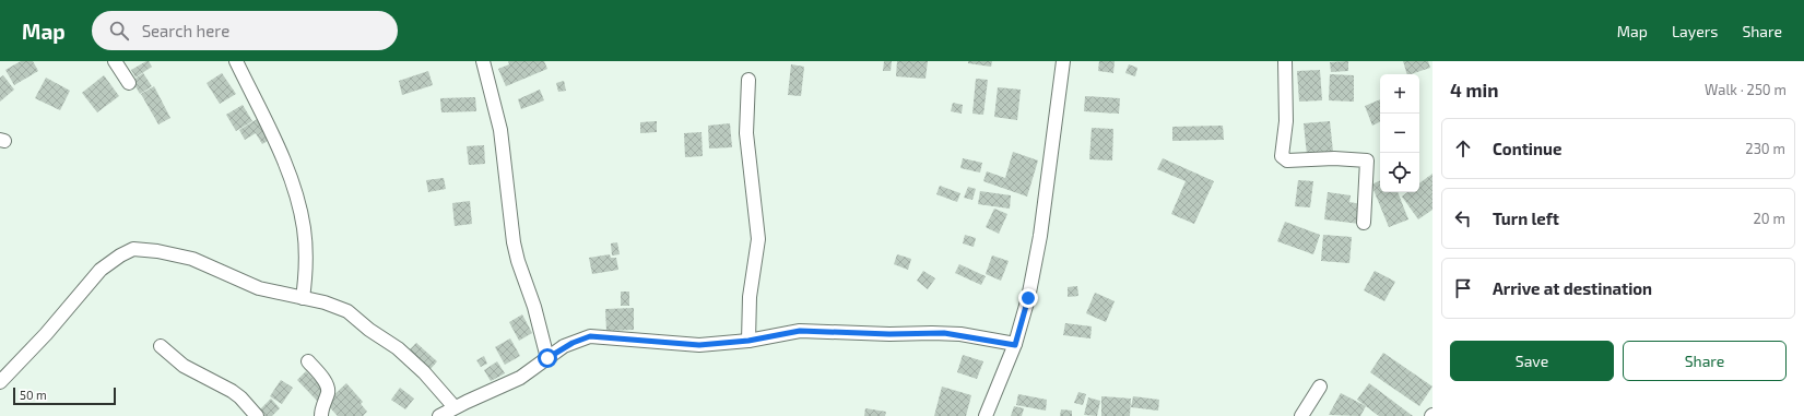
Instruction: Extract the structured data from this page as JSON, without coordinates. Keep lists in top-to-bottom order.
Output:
{
  "scale_bar": "50 m",
  "page": {
    "header": "Map",
    "search": "Search here",
    "nav": ["Map", "Layers", "Share"],
    "heading": ["4 min", "Walk · 250 m"],
    "map_buttons": ["+", "−"],
    "list": [
      ["Continue", "230 m"],
      ["Turn left", "20 m"],
      "Arrive at destination"
    ],
    "buttons": ["Save", "Share"],
    "scale": "50 m"
  }
}
